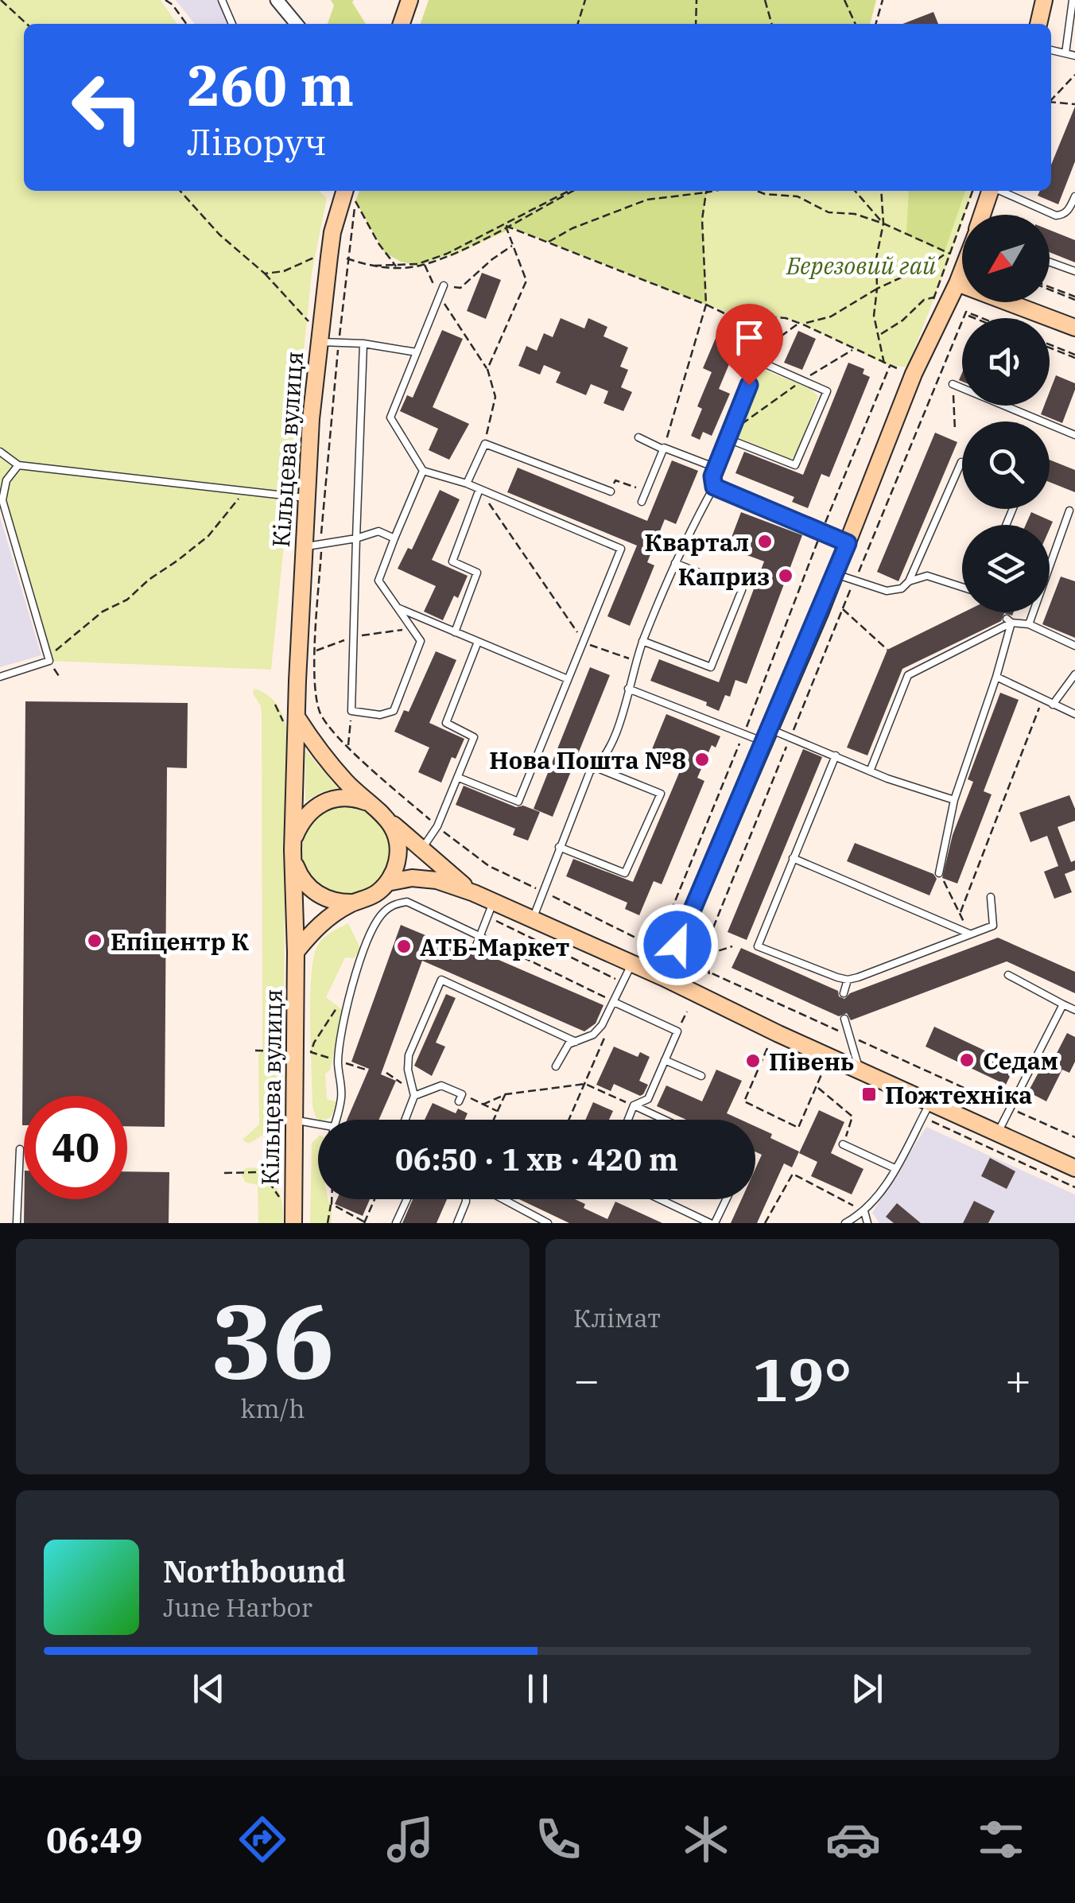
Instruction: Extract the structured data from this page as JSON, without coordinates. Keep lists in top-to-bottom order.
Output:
{
  "streets": {
    "main road": ["Кільцева вулиця"]
  },
  "parks": ["Березовий гай"],
  "places": {
    "other": [
      "Квартал",
      "Каприз",
      "Нова Пошта №8",
      "Епіцентр К",
      "АТБ-Маркет",
      "Седам",
      "Півень"
    ],
    "transit": ["Пожтехніка"]
  },
  "north": "bottom left",
  "page": {
    "turn": ["260 m", "Ліворуч"],
    "limit": "40",
    "trip": "06:50 · 1 хв · 420 m",
    "tile": [
      ["36", "km/h"],
      "Клімат"
    ],
    "heat": ["−", "19°", "+"],
    "song": ["Northbound", "June Harbor"],
    "tabs": "06:49"
  }
}
